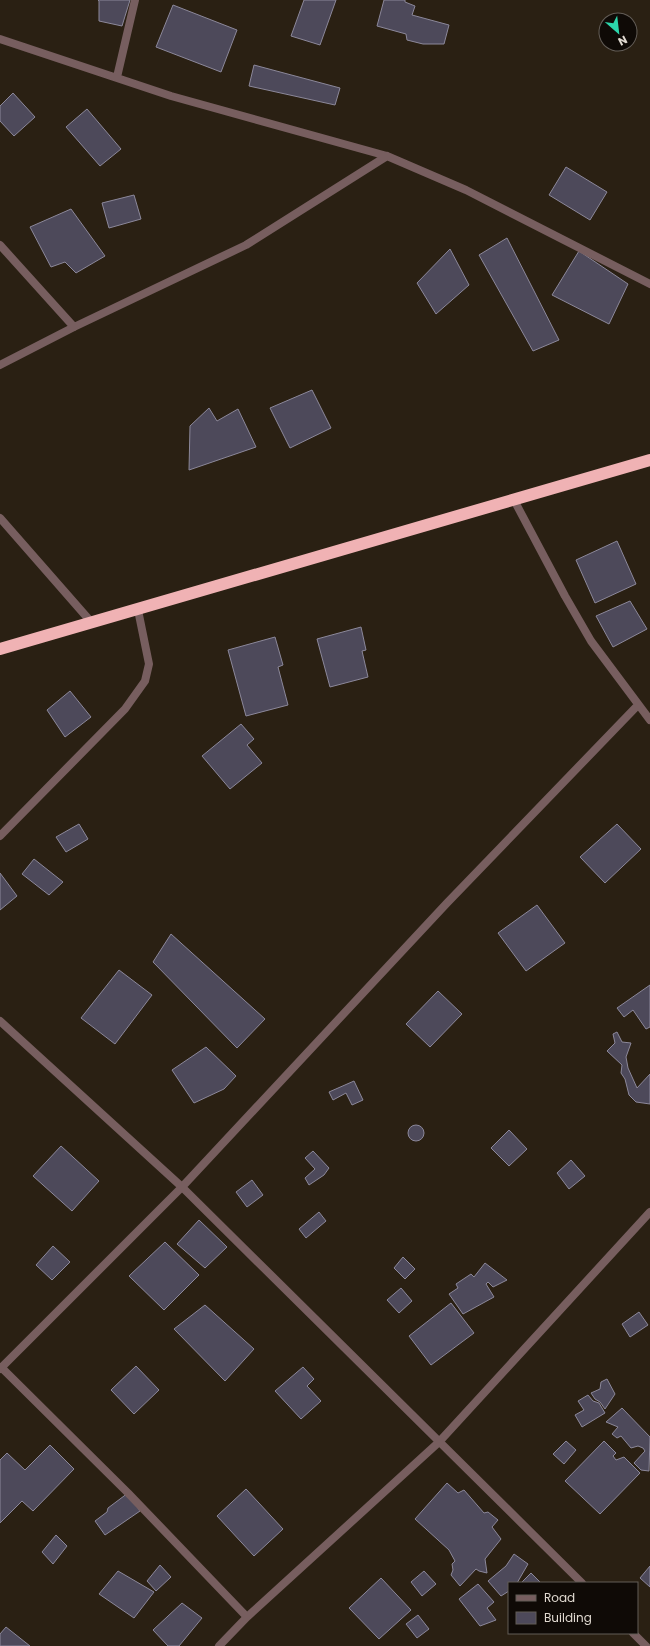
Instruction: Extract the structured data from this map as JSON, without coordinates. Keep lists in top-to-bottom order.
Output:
{
  "legend": ["Road", "Building"],
  "north": "bottom right"
}
